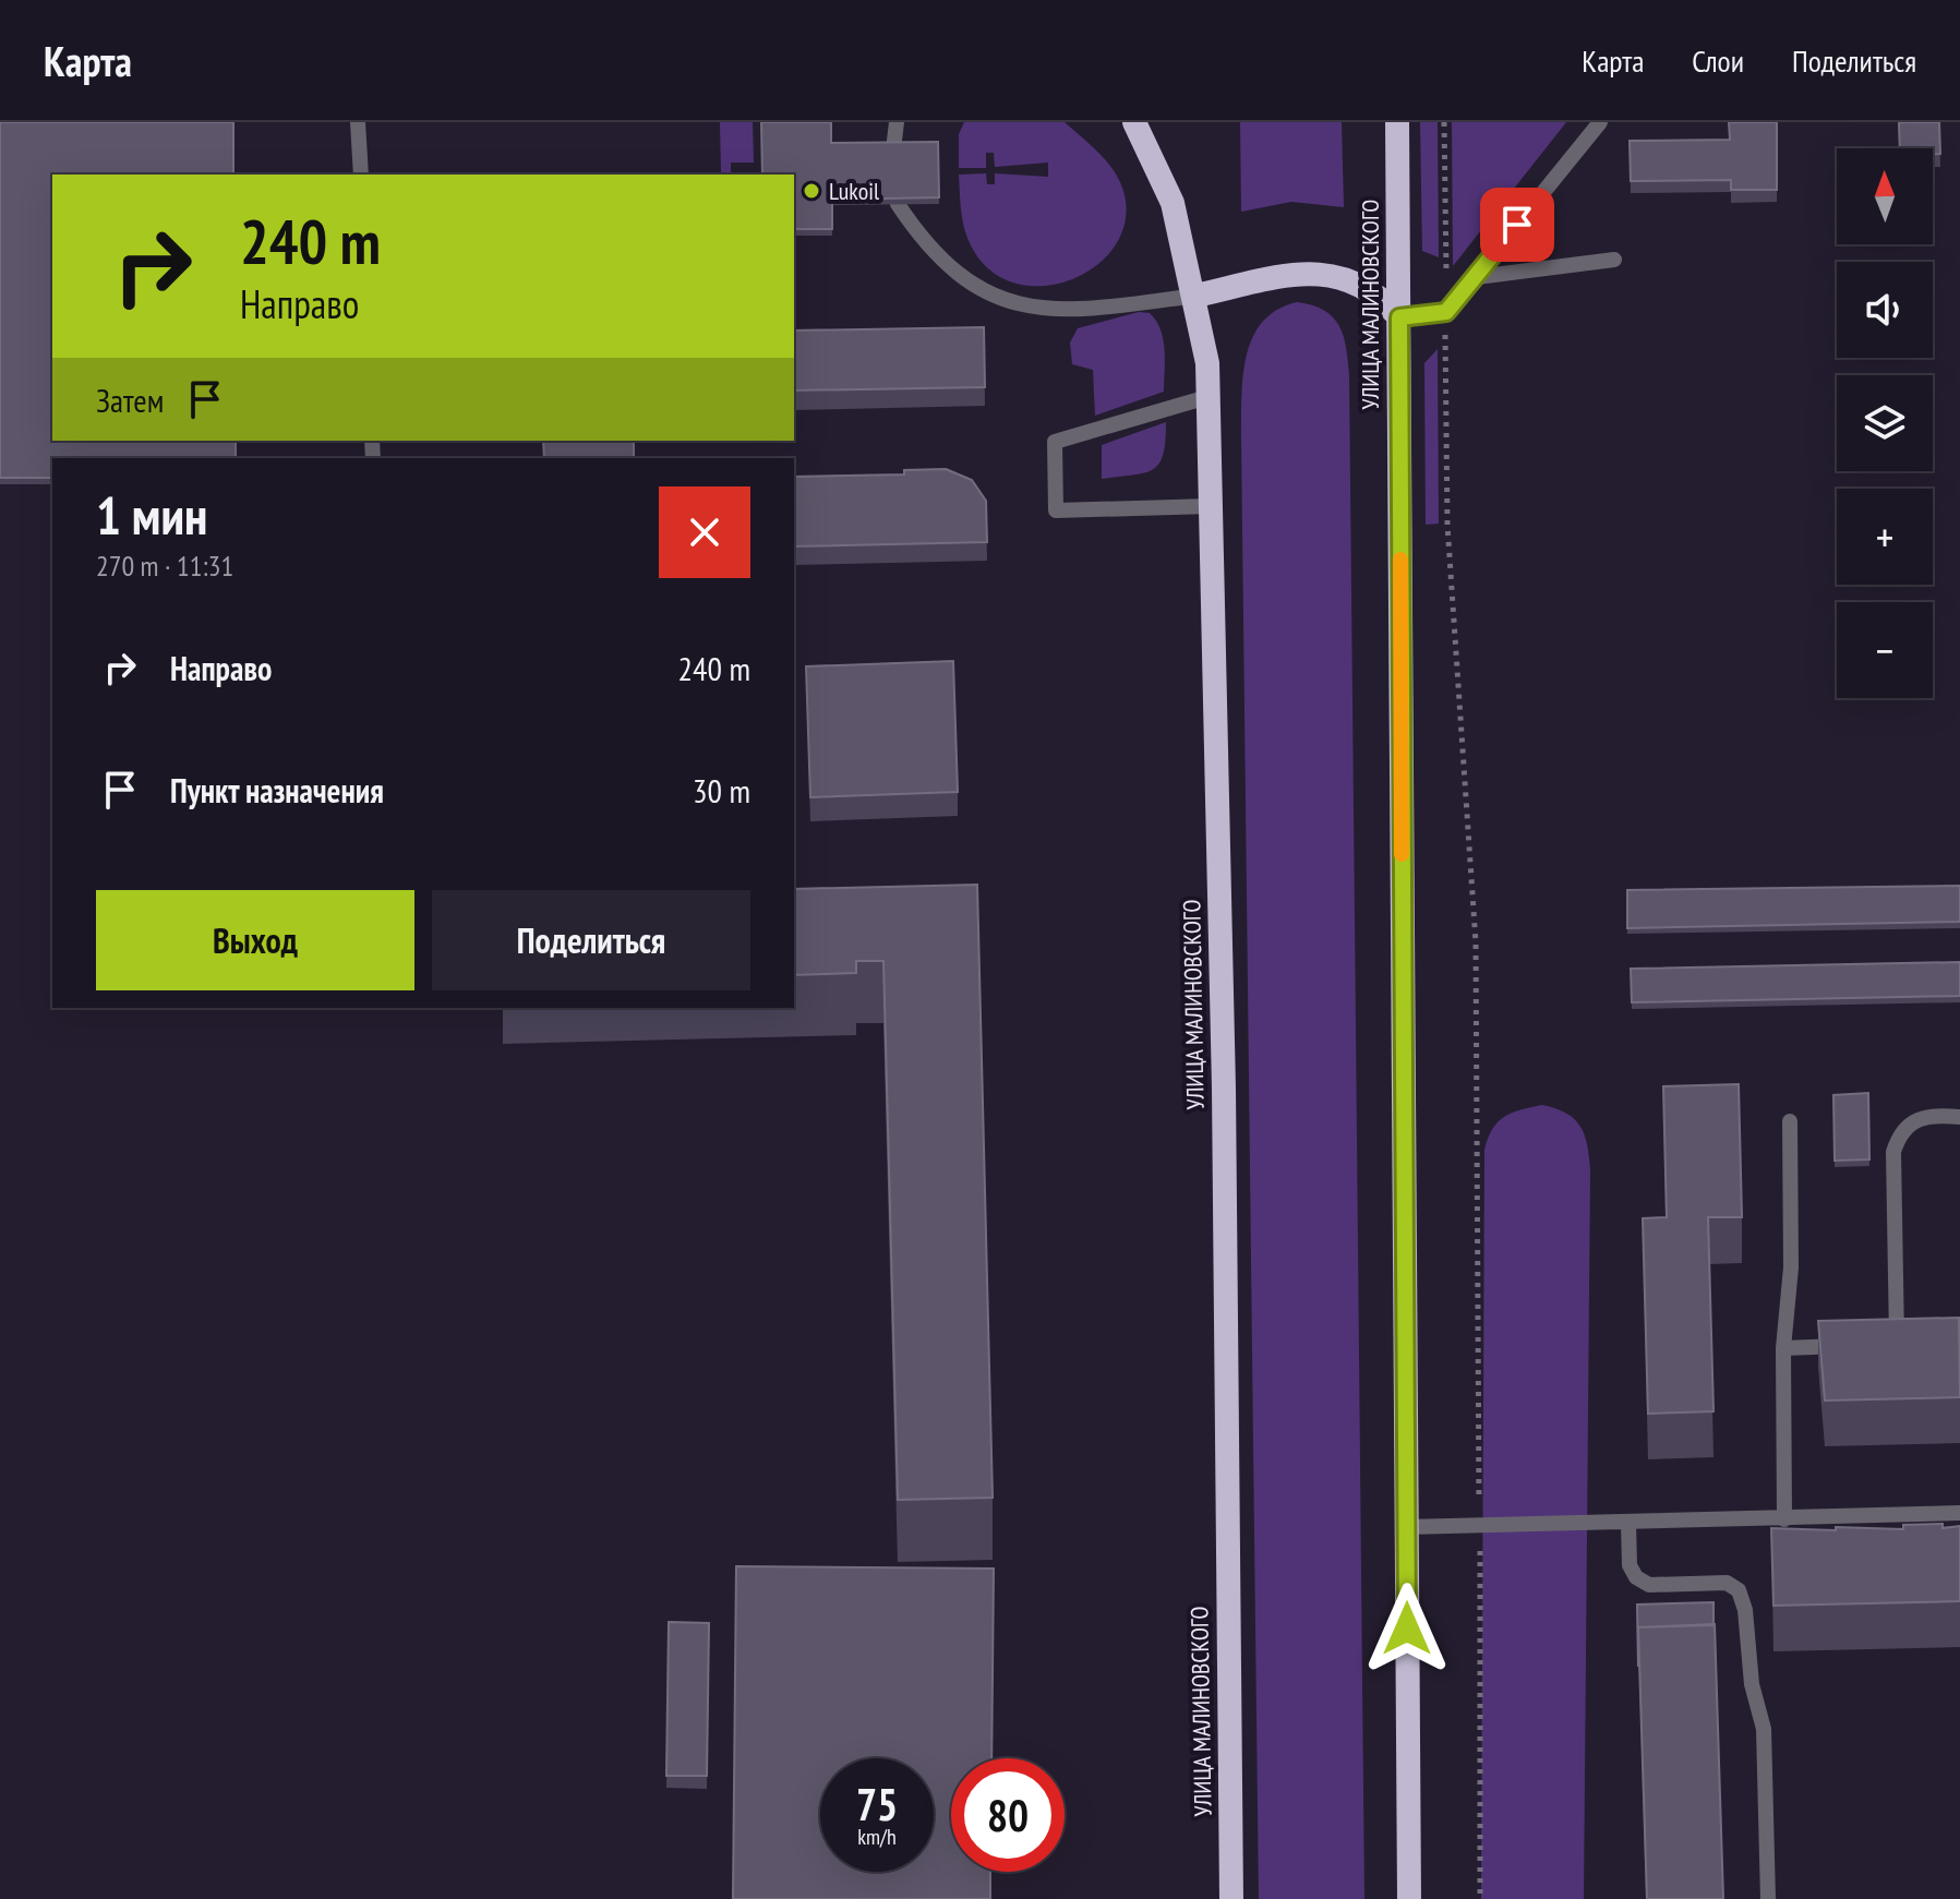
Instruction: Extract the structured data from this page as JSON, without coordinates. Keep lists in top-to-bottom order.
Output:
{
  "streets": {
    "highway": ["УЛИЦА МАЛИНОВСКОГО"]
  },
  "places": ["Lukoil"],
  "north": "top",
  "page": {
    "header": "Карта",
    "nav": ["Карта", "Слои", "Поделиться"],
    "map_buttons": ["+", "−"],
    "turn": ["240 m", "Направо"],
    "then": "Затем",
    "heading": ["1 мин", "270 m · 11:31"],
    "list": [
      {
        "name": "Направо",
        "value": "240 m"
      },
      {
        "name": "Пункт назначения",
        "value": "30 m"
      }
    ],
    "buttons": ["Выход", "Поделиться"],
    "speed": "75 km/h",
    "limit": "80"
  }
}
